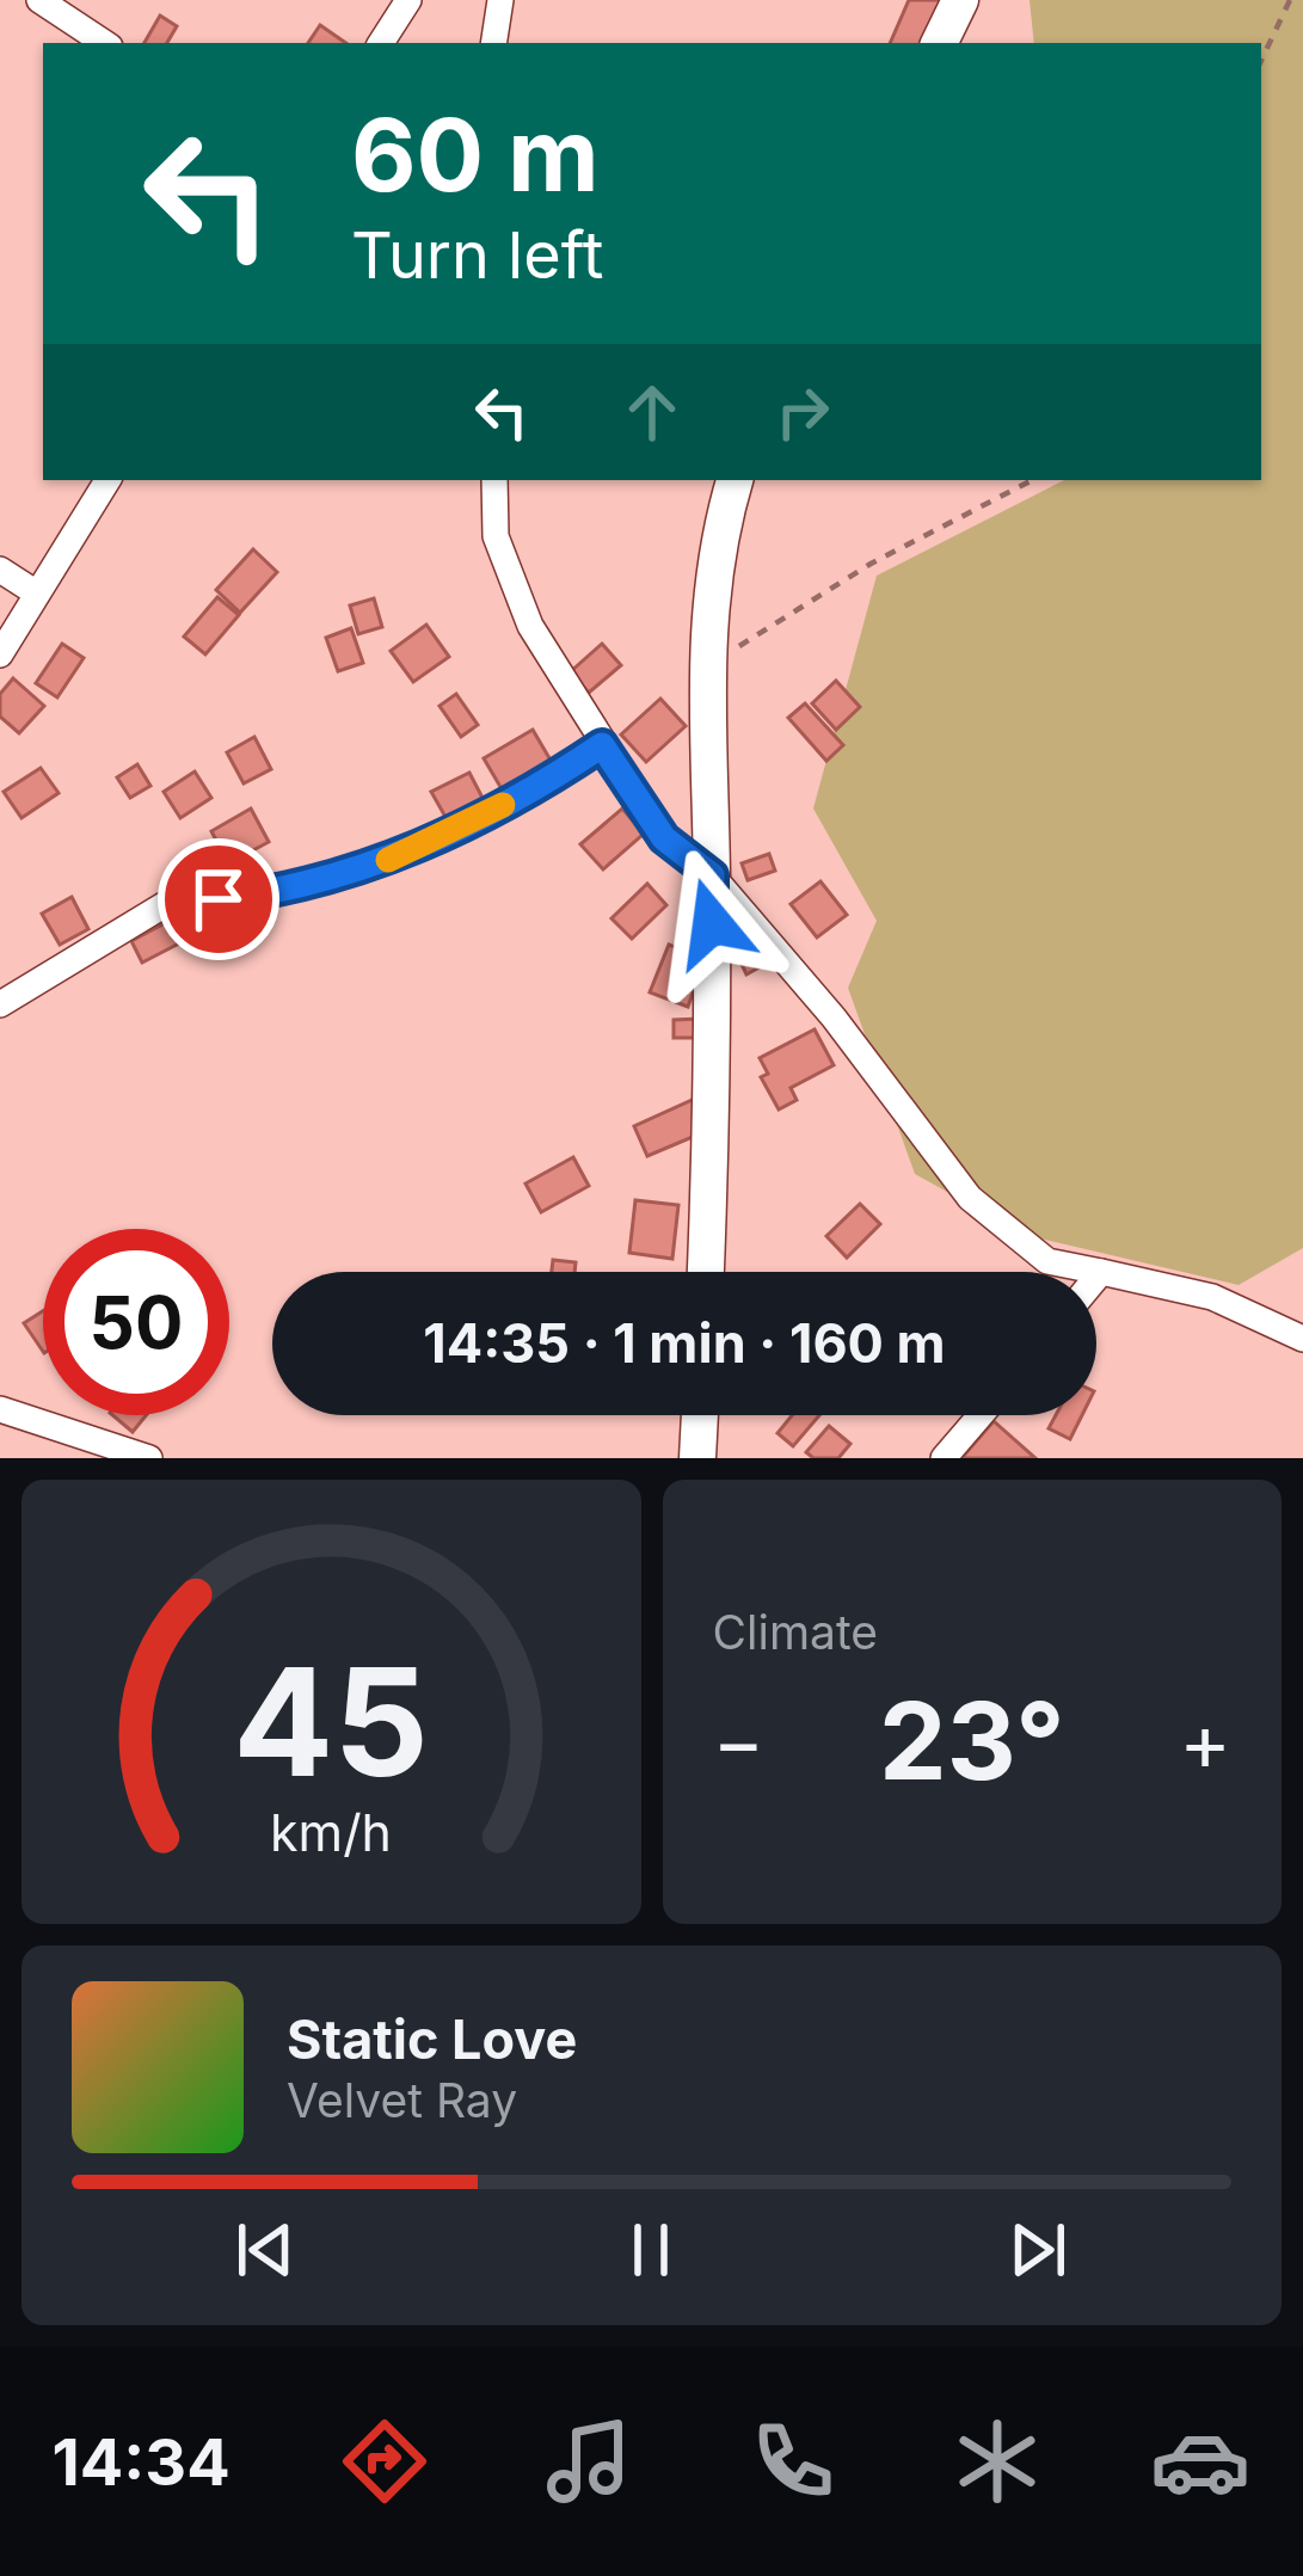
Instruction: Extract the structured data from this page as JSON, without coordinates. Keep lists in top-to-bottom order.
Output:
{
  "page": {
    "turn": ["60 m", "Turn left"],
    "limit": "50",
    "trip": "14:35 · 1 min · 160 m",
    "tile": "Climate",
    "heat": ["−", "23°", "+"],
    "song": ["Static Love", "Velvet Ray"],
    "tabs": "14:34",
    "gauge": ["45", "km/h"]
  }
}
